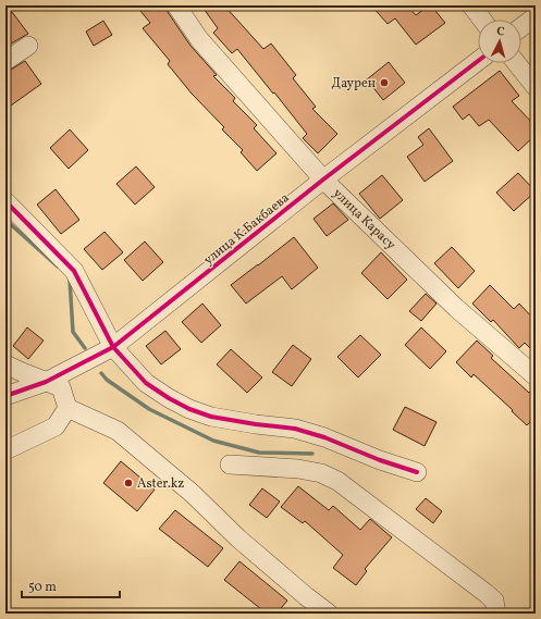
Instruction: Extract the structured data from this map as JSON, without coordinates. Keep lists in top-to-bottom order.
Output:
{
  "streets": {
    "street": ["улица Карасу", "улица К.Бакбаева"]
  },
  "crossings": [
    ["улица Карасу", "улица К.Бакбаева"]
  ],
  "places": ["Даурен", "Aster.kz"],
  "scale_bar": "50 m",
  "north": "top"
}
